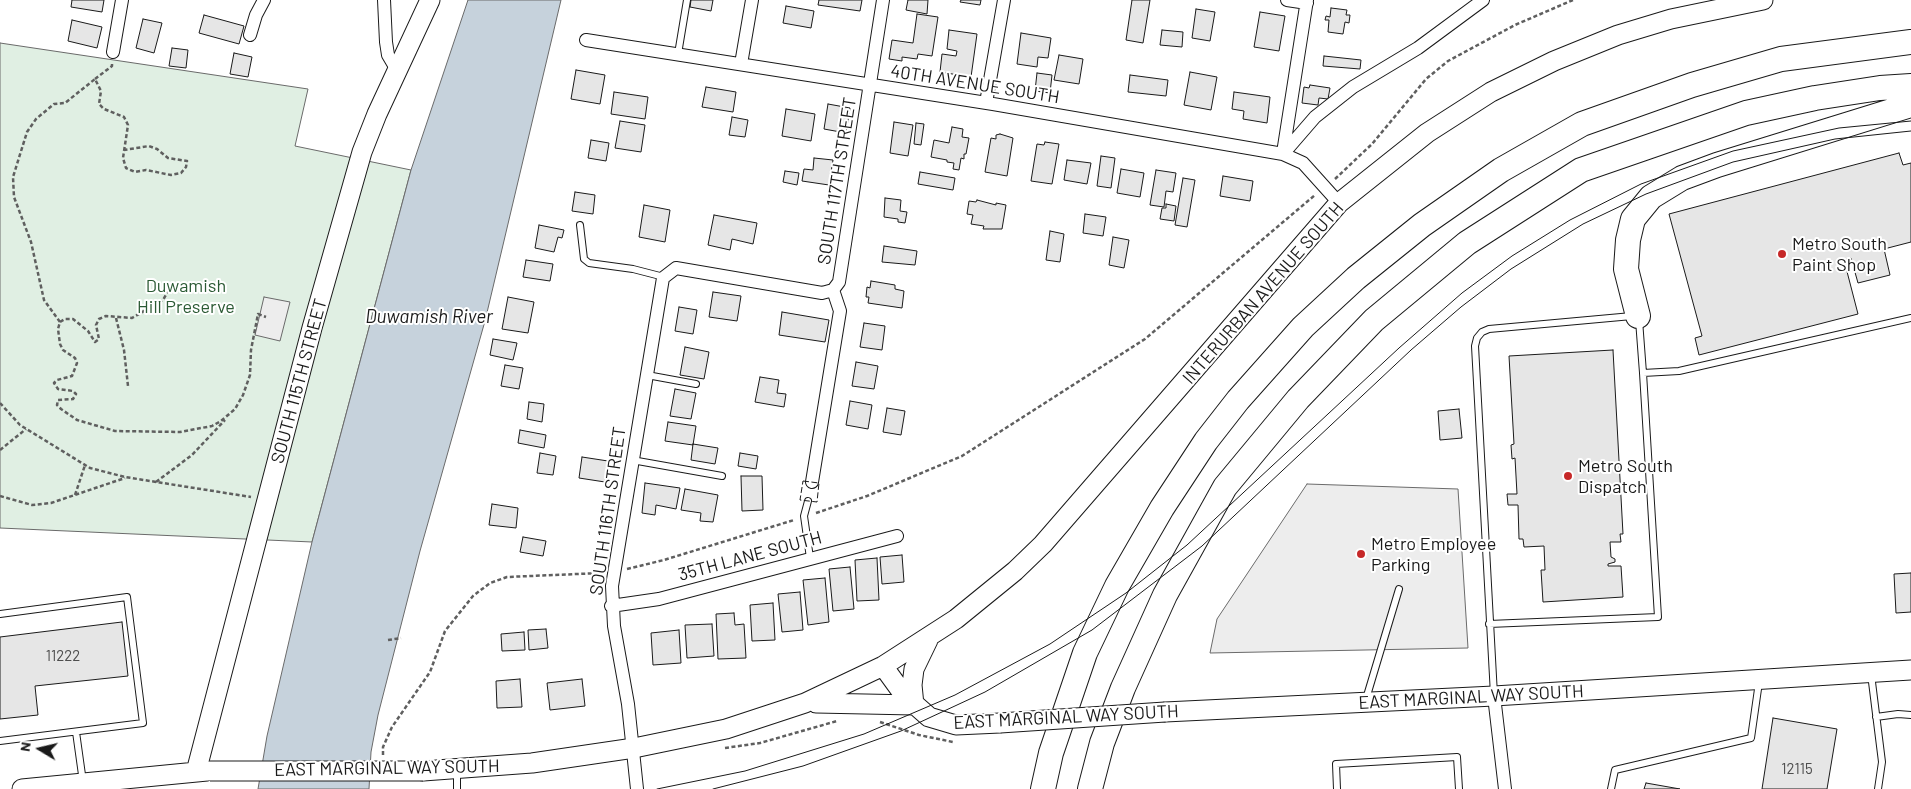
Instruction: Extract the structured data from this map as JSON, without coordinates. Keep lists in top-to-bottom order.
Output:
{
  "streets": {
    "street": [
      "40TH AVENUE SOUTH",
      "SOUTH 117TH STREET",
      "INTERURBAN AVENUE SOUTH",
      "SOUTH 115TH STREET",
      "SOUTH 116TH STREET",
      "35TH LANE SOUTH",
      "EAST MARGINAL WAY SOUTH"
    ]
  },
  "crossings": [
    ["40TH AVENUE SOUTH", "SOUTH 117TH STREET"],
    ["40TH AVENUE SOUTH", "INTERURBAN AVENUE SOUTH"],
    ["INTERURBAN AVENUE SOUTH", "EAST MARGINAL WAY SOUTH"],
    ["SOUTH 115TH STREET", "EAST MARGINAL WAY SOUTH"],
    ["SOUTH 116TH STREET", "35TH LANE SOUTH"],
    ["SOUTH 116TH STREET", "EAST MARGINAL WAY SOUTH"]
  ],
  "water": ["Duwamish River"],
  "parks": ["Duwamish Hill Preserve"],
  "places": ["Metro South Paint Shop", "Metro South Dispatch", "Metro Employee Parking"],
  "house_numbers": ["11222", "12115"],
  "north": "left"
}
